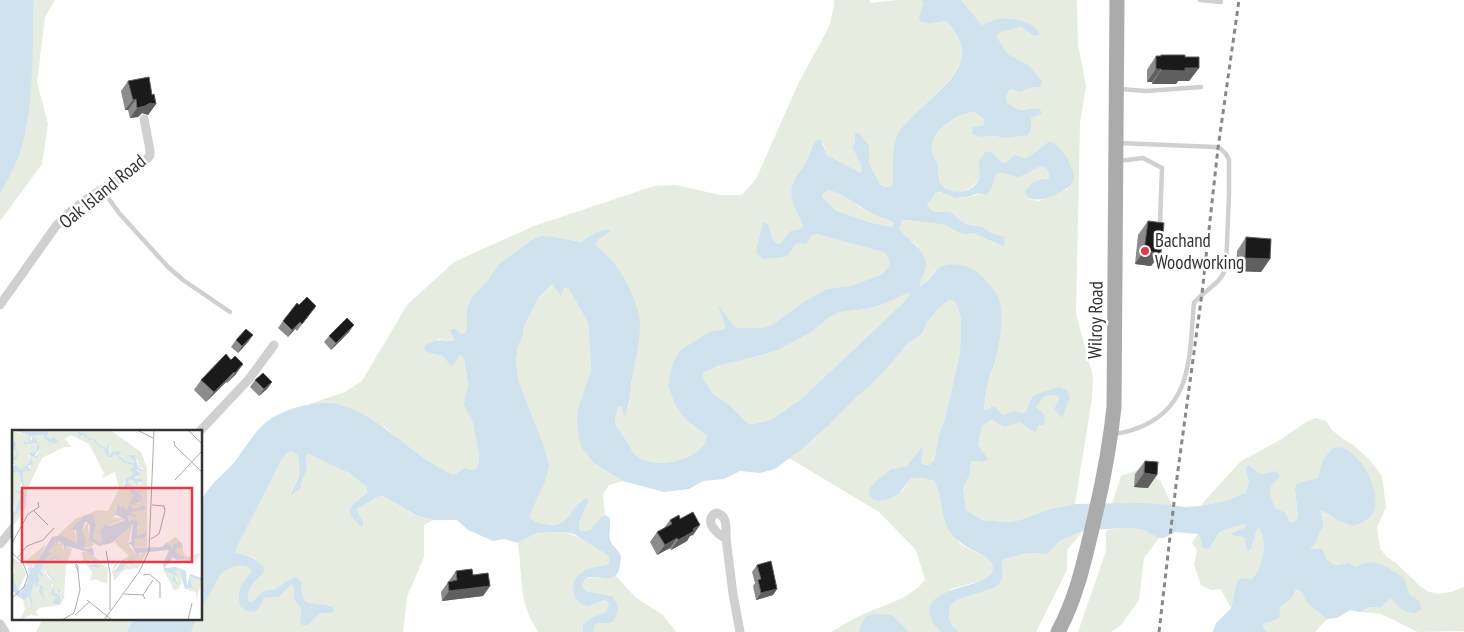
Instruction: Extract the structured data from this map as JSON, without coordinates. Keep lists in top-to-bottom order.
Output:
{
  "streets": {
    "main road": ["Wilroy Road"],
    "street": ["Oak Island Road"]
  },
  "places": ["Bachand Woodworking"]
}
